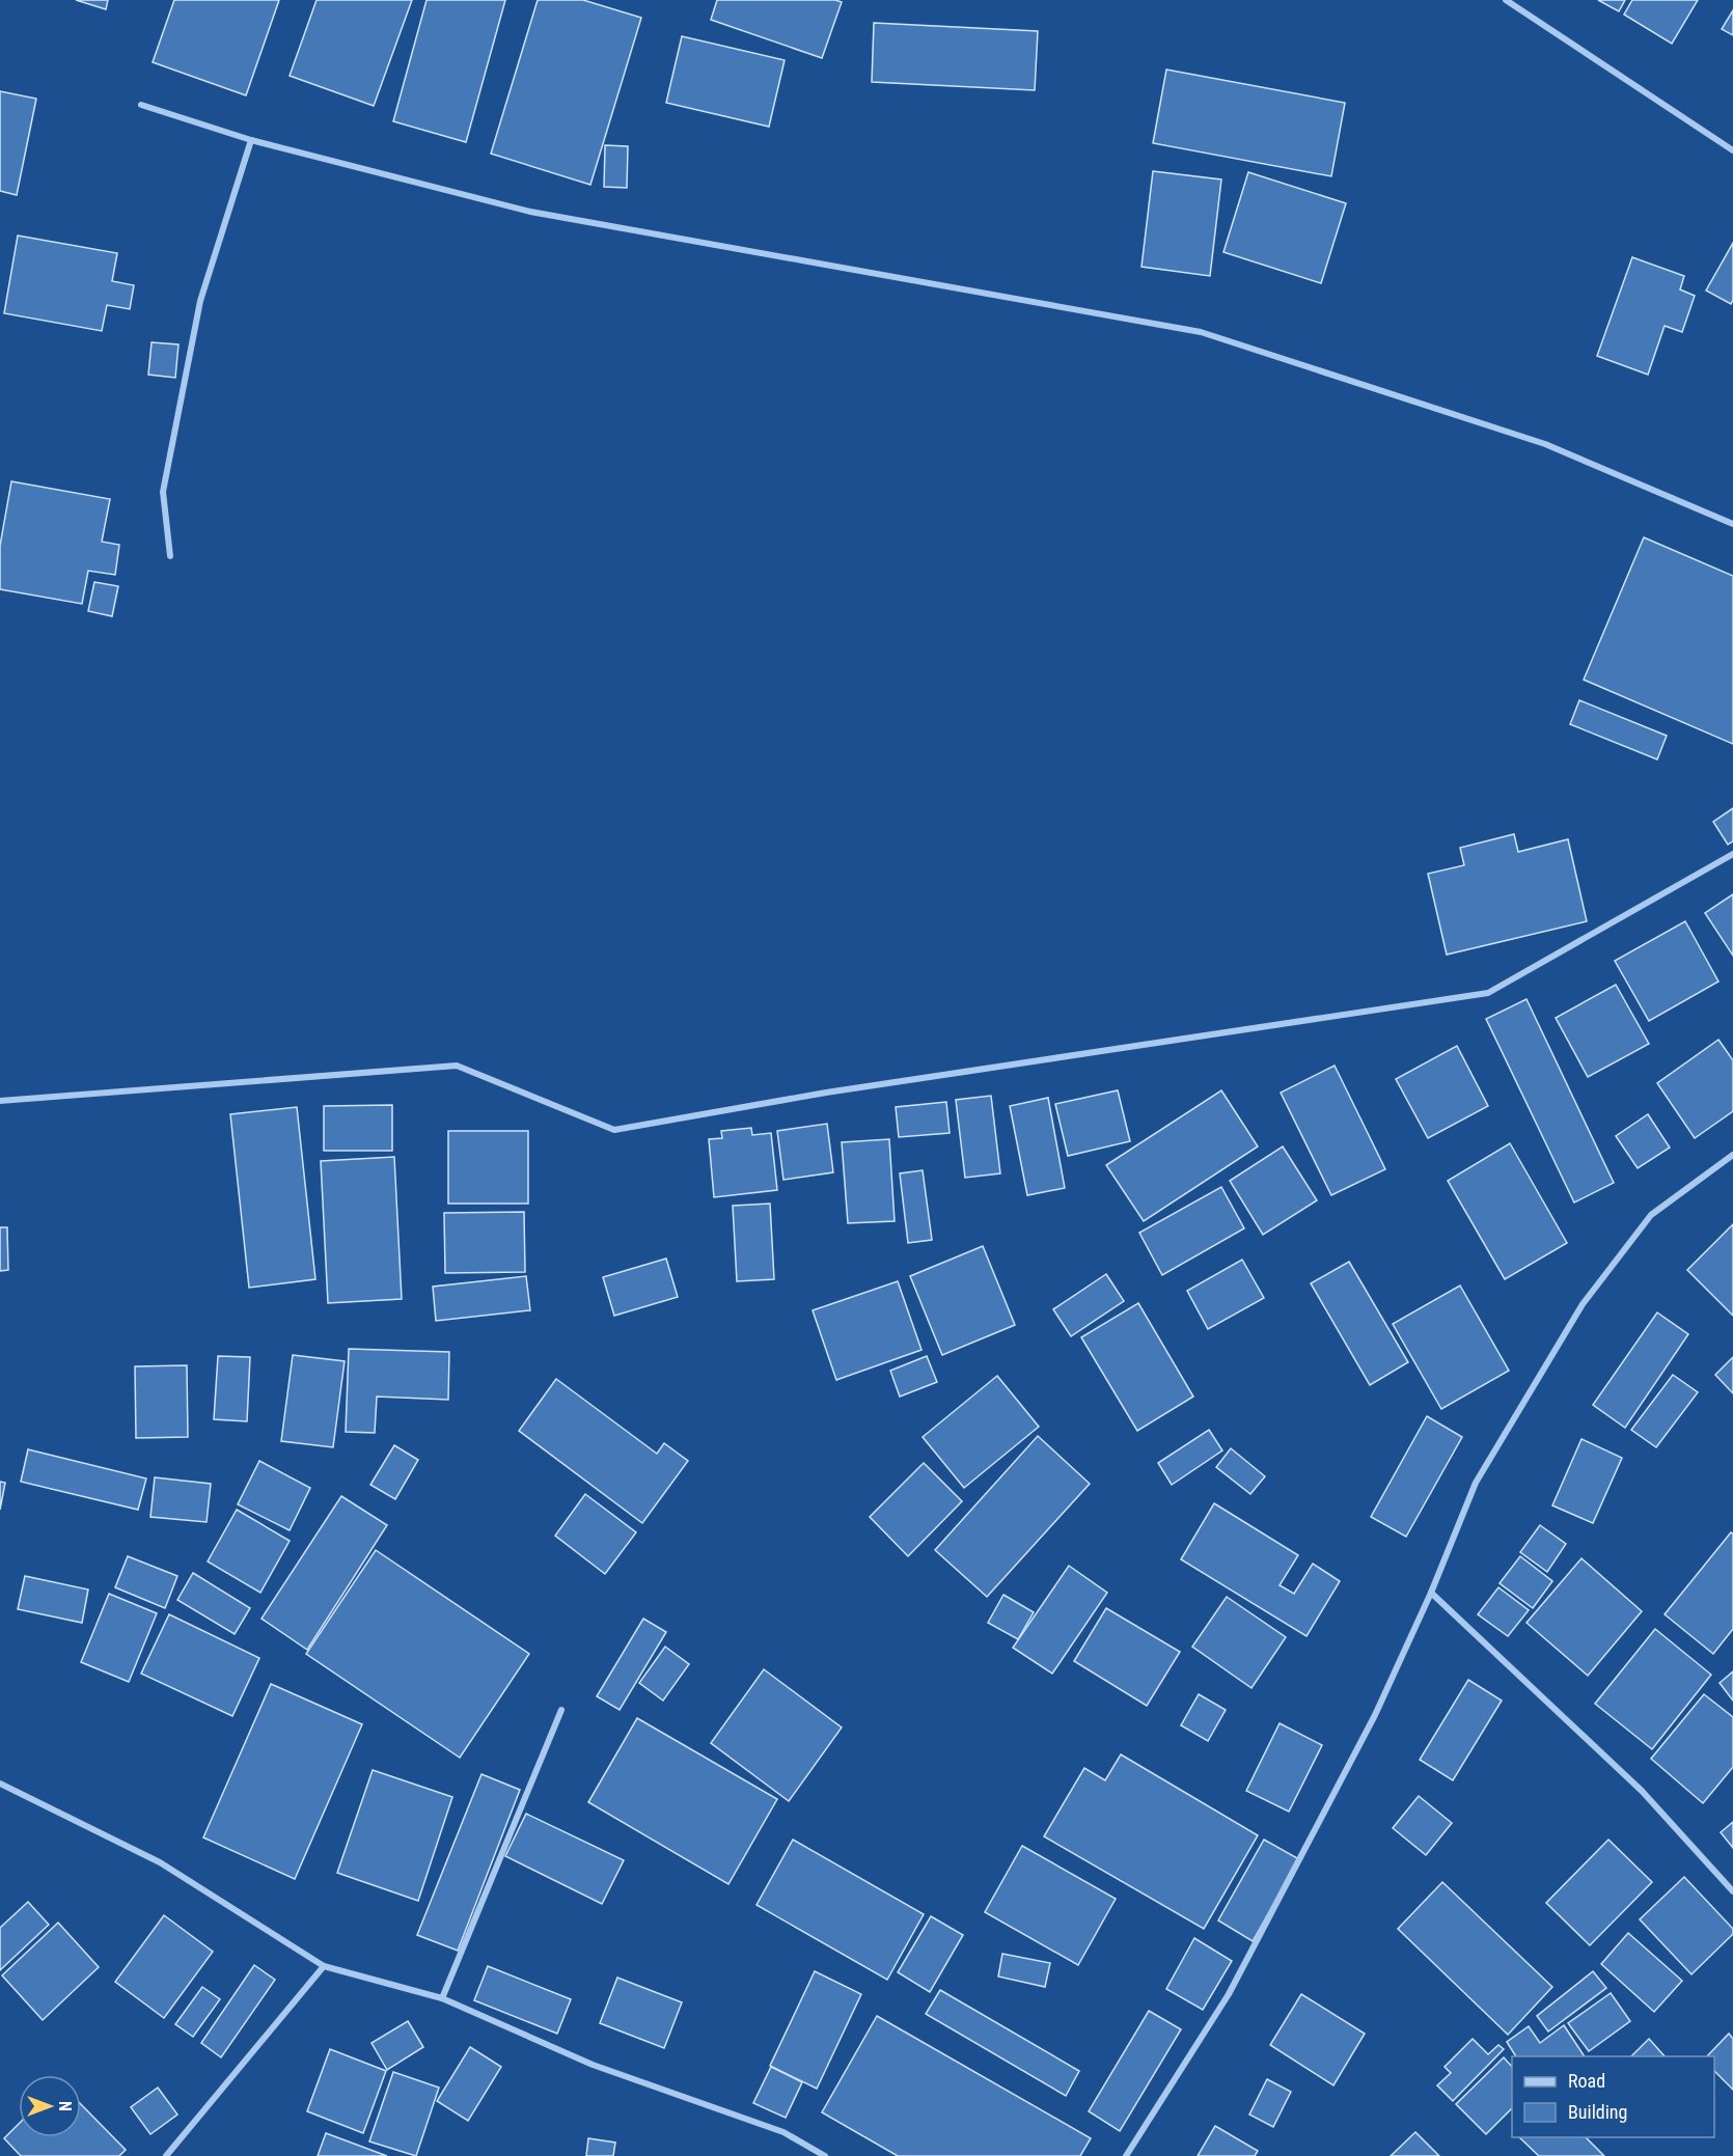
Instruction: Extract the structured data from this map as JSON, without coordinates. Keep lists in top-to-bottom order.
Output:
{
  "legend": ["Road", "Building"],
  "north": "right"
}
